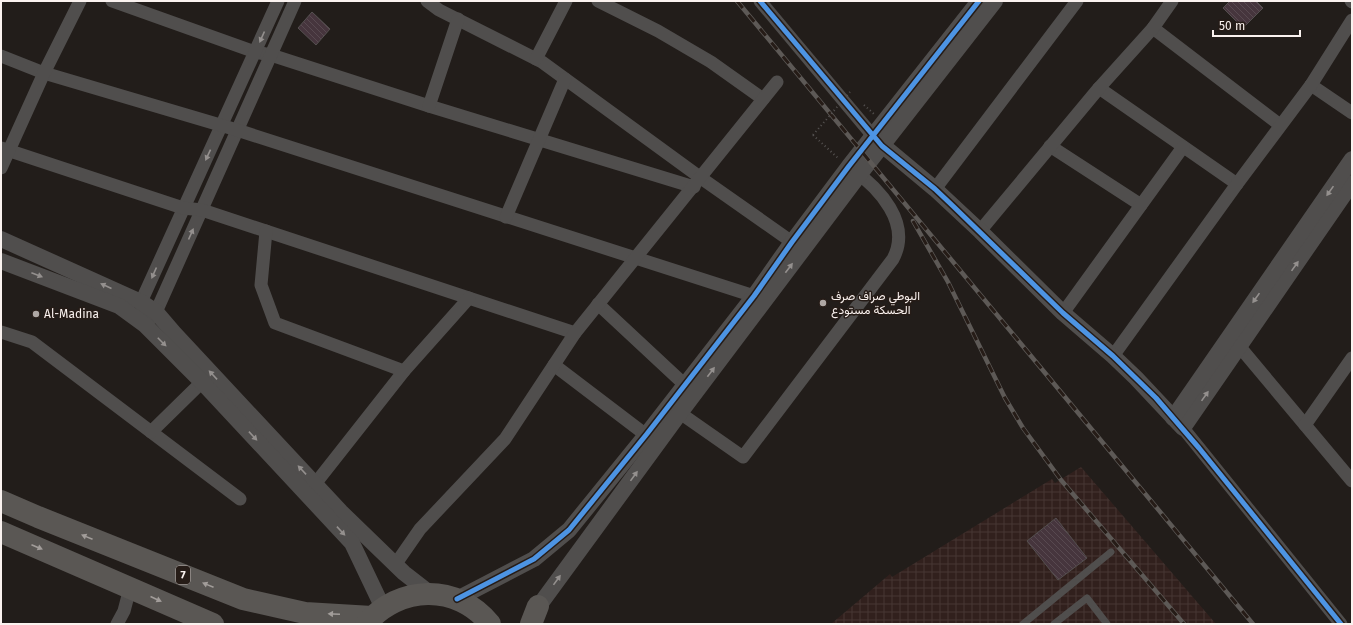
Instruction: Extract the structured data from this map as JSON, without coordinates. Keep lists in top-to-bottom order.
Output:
{
  "streets": {
    "highway": ["7"]
  },
  "places": ["البوطي صراف صرف الحسكة مستودع", "Al-Madina"],
  "scale_bar": "50 m"
}
